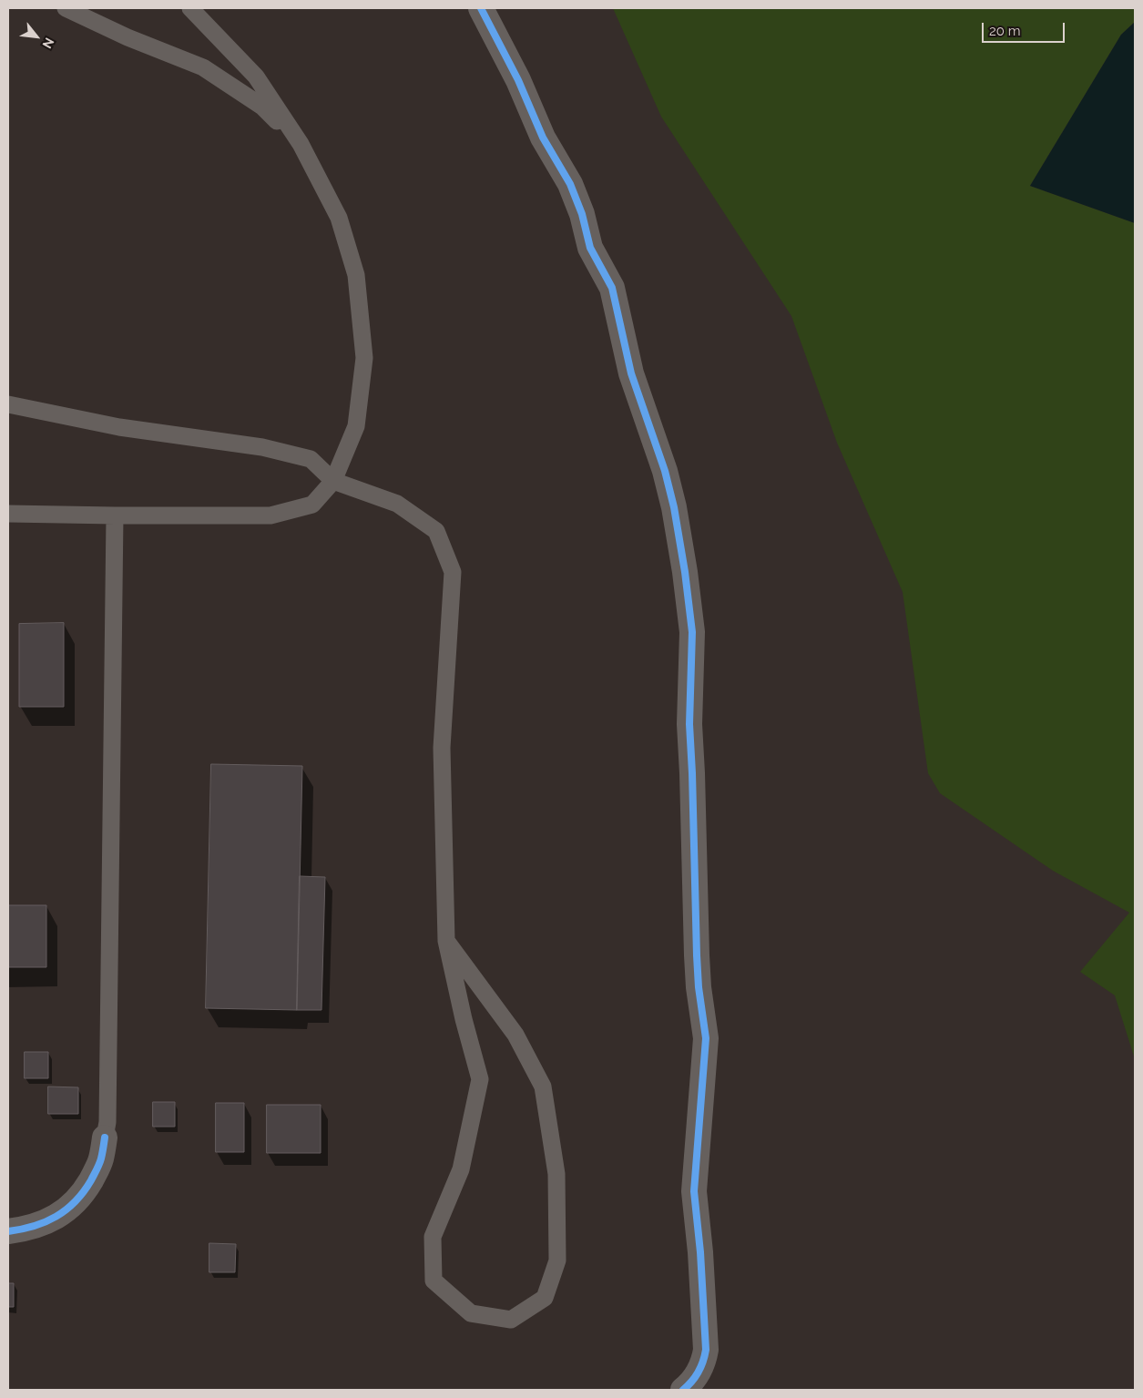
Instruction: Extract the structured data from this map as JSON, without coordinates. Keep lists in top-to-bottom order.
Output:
{
  "scale_bar": "20 m",
  "north": "bottom right"
}
